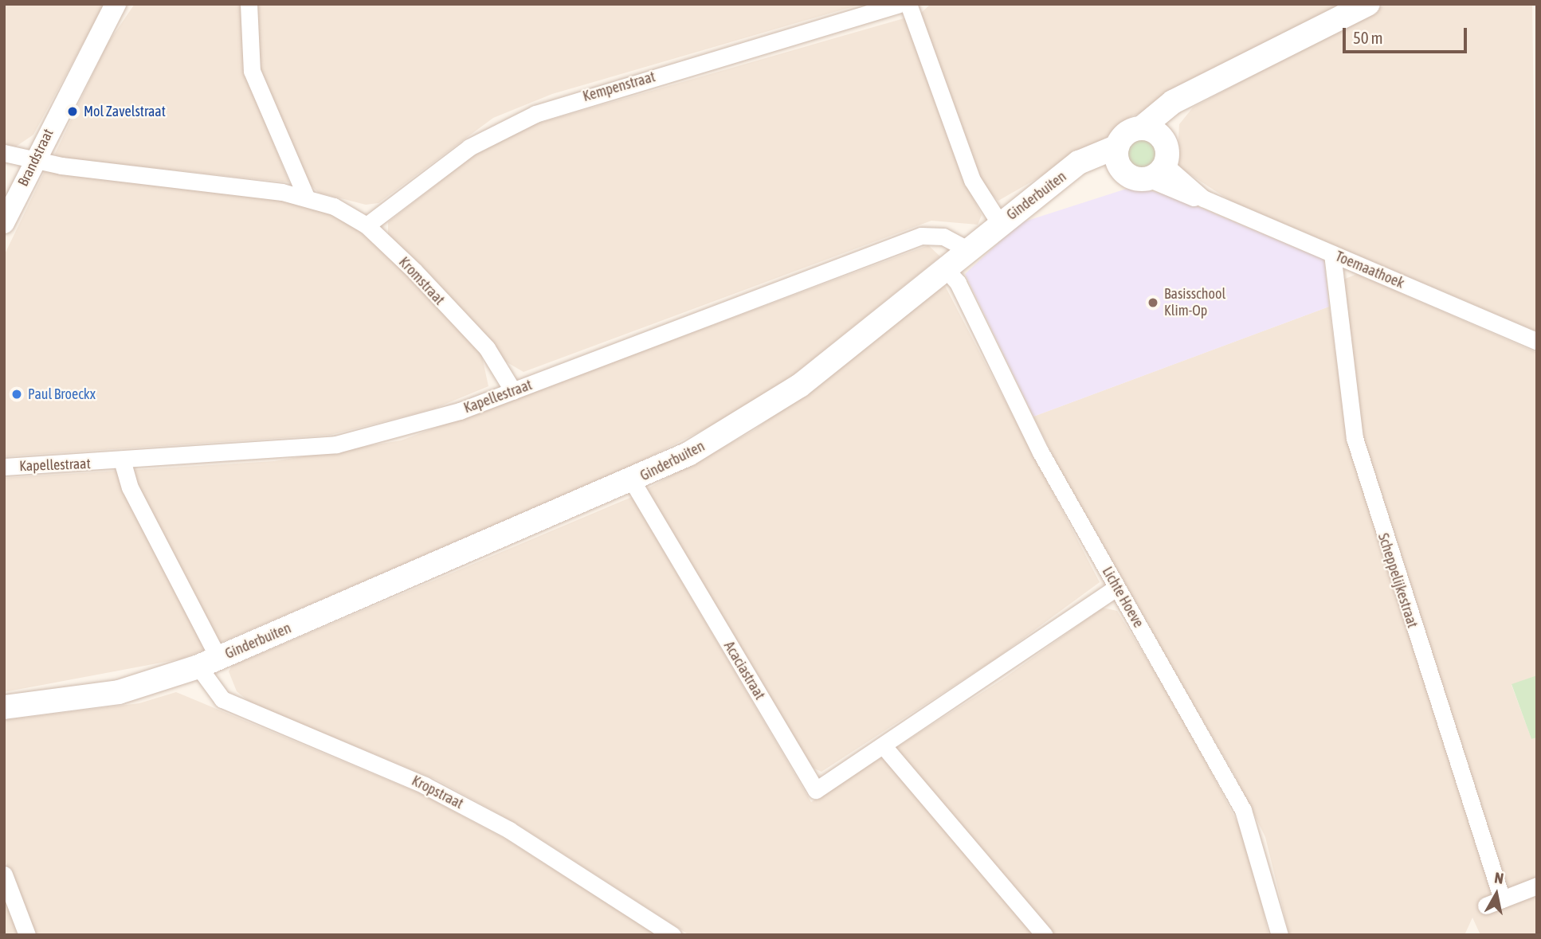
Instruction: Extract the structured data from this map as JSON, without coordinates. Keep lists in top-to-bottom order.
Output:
{
  "streets": {
    "main road": ["Ginderbuiten"],
    "street": [
      "Kempenstraat",
      "Brandstraat",
      "Toemaathoek",
      "Kromstraat",
      "Kapellestraat",
      "Scheppelijkestraat",
      "Lichte Hoeve",
      "Acaciastraat",
      "Kropstraat"
    ]
  },
  "crossings": [
    ["Kempenstraat", "Kromstraat"],
    ["Brandstraat", "Kromstraat"],
    ["Ginderbuiten", "Toemaathoek"],
    ["Ginderbuiten", "Kapellestraat"],
    ["Ginderbuiten", "Lichte Hoeve"],
    ["Ginderbuiten", "Acaciastraat"],
    ["Ginderbuiten", "Kropstraat"],
    ["Toemaathoek", "Scheppelijkestraat"],
    ["Kromstraat", "Kapellestraat"],
    ["Lichte Hoeve", "Acaciastraat"]
  ],
  "places": ["Mol Zavelstraat", "Basisschool Klim-Op", "Paul Broeckx"],
  "scale_bar": "50 m",
  "north": "top"
}
